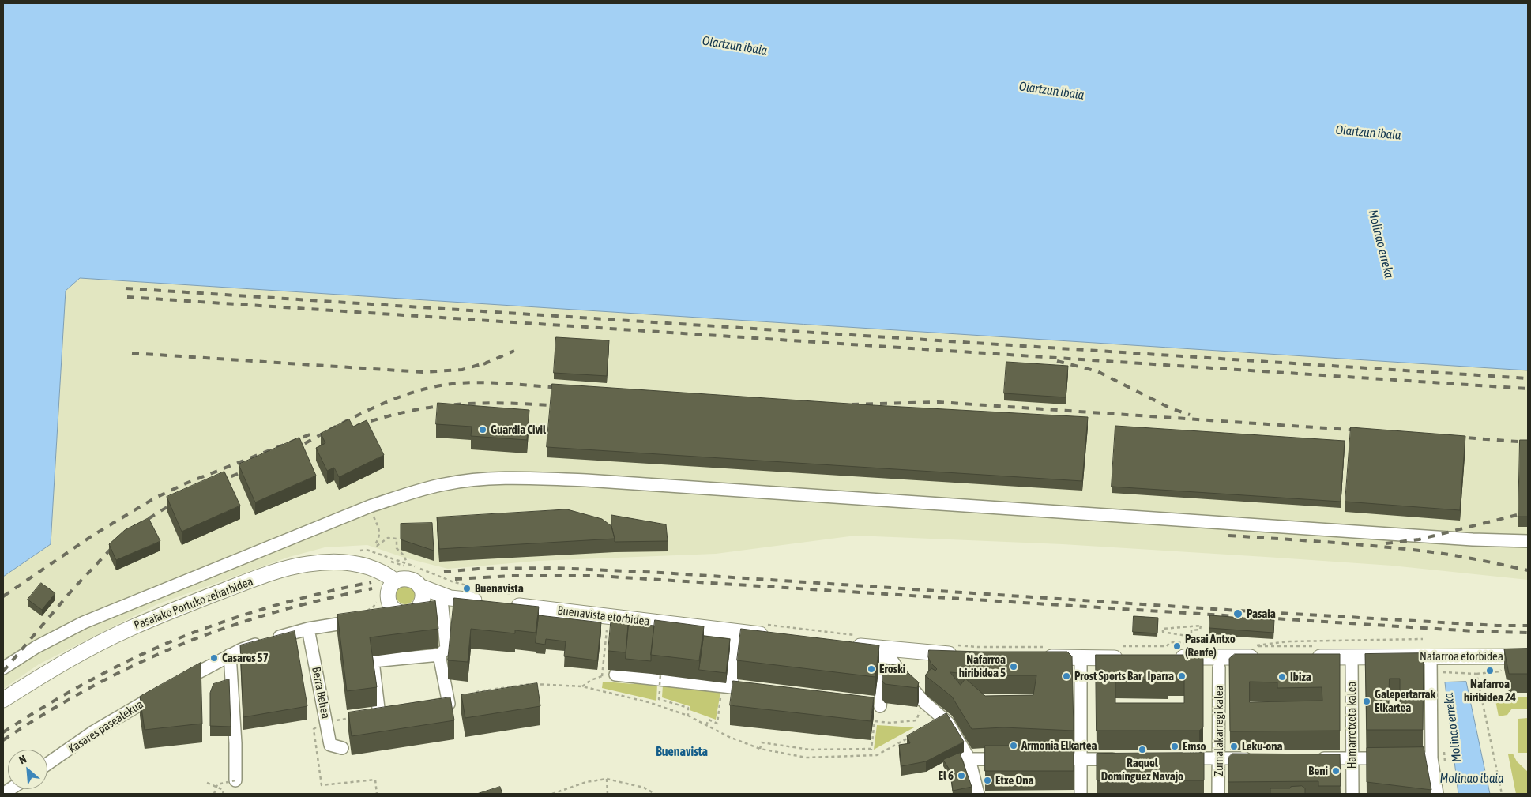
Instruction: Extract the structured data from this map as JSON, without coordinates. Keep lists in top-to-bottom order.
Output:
{
  "streets": {
    "main road": ["Pasaiako Portuko zeharbidea", "Buenavista etorbidea", "Nafarroa etorbidea"],
    "street": [
      "Berra Behea",
      "Hamarretxeta kalea",
      "Kasares pasealekua",
      "Zumalakarregi kalea"
    ]
  },
  "crossings": [
    ["Nafarroa etorbidea", "Hamarretxeta kalea"]
  ],
  "districts": ["Buenavista"],
  "water": ["Oiartzun ibaia", "Molinao erreka", "Molinao ibaia"],
  "places": [
    "Guardia Civil",
    "Buenavista",
    "Pasaia",
    "Pasai Antxo (Renfe)",
    "Casares 57",
    "Nafarroa hiribidea 5",
    "Eroski",
    "Nafarroa hiribidea 24",
    "Prost Sports Bar",
    "Iparra",
    "Ibiza",
    "Galepertarrak Elkartea",
    "Armonia Elkartea",
    "Emso",
    "Leku-ona",
    "Raquel Domínguez Navajo",
    "Beni",
    "El 6",
    "Etxe Ona"
  ],
  "north": "top left"
}
